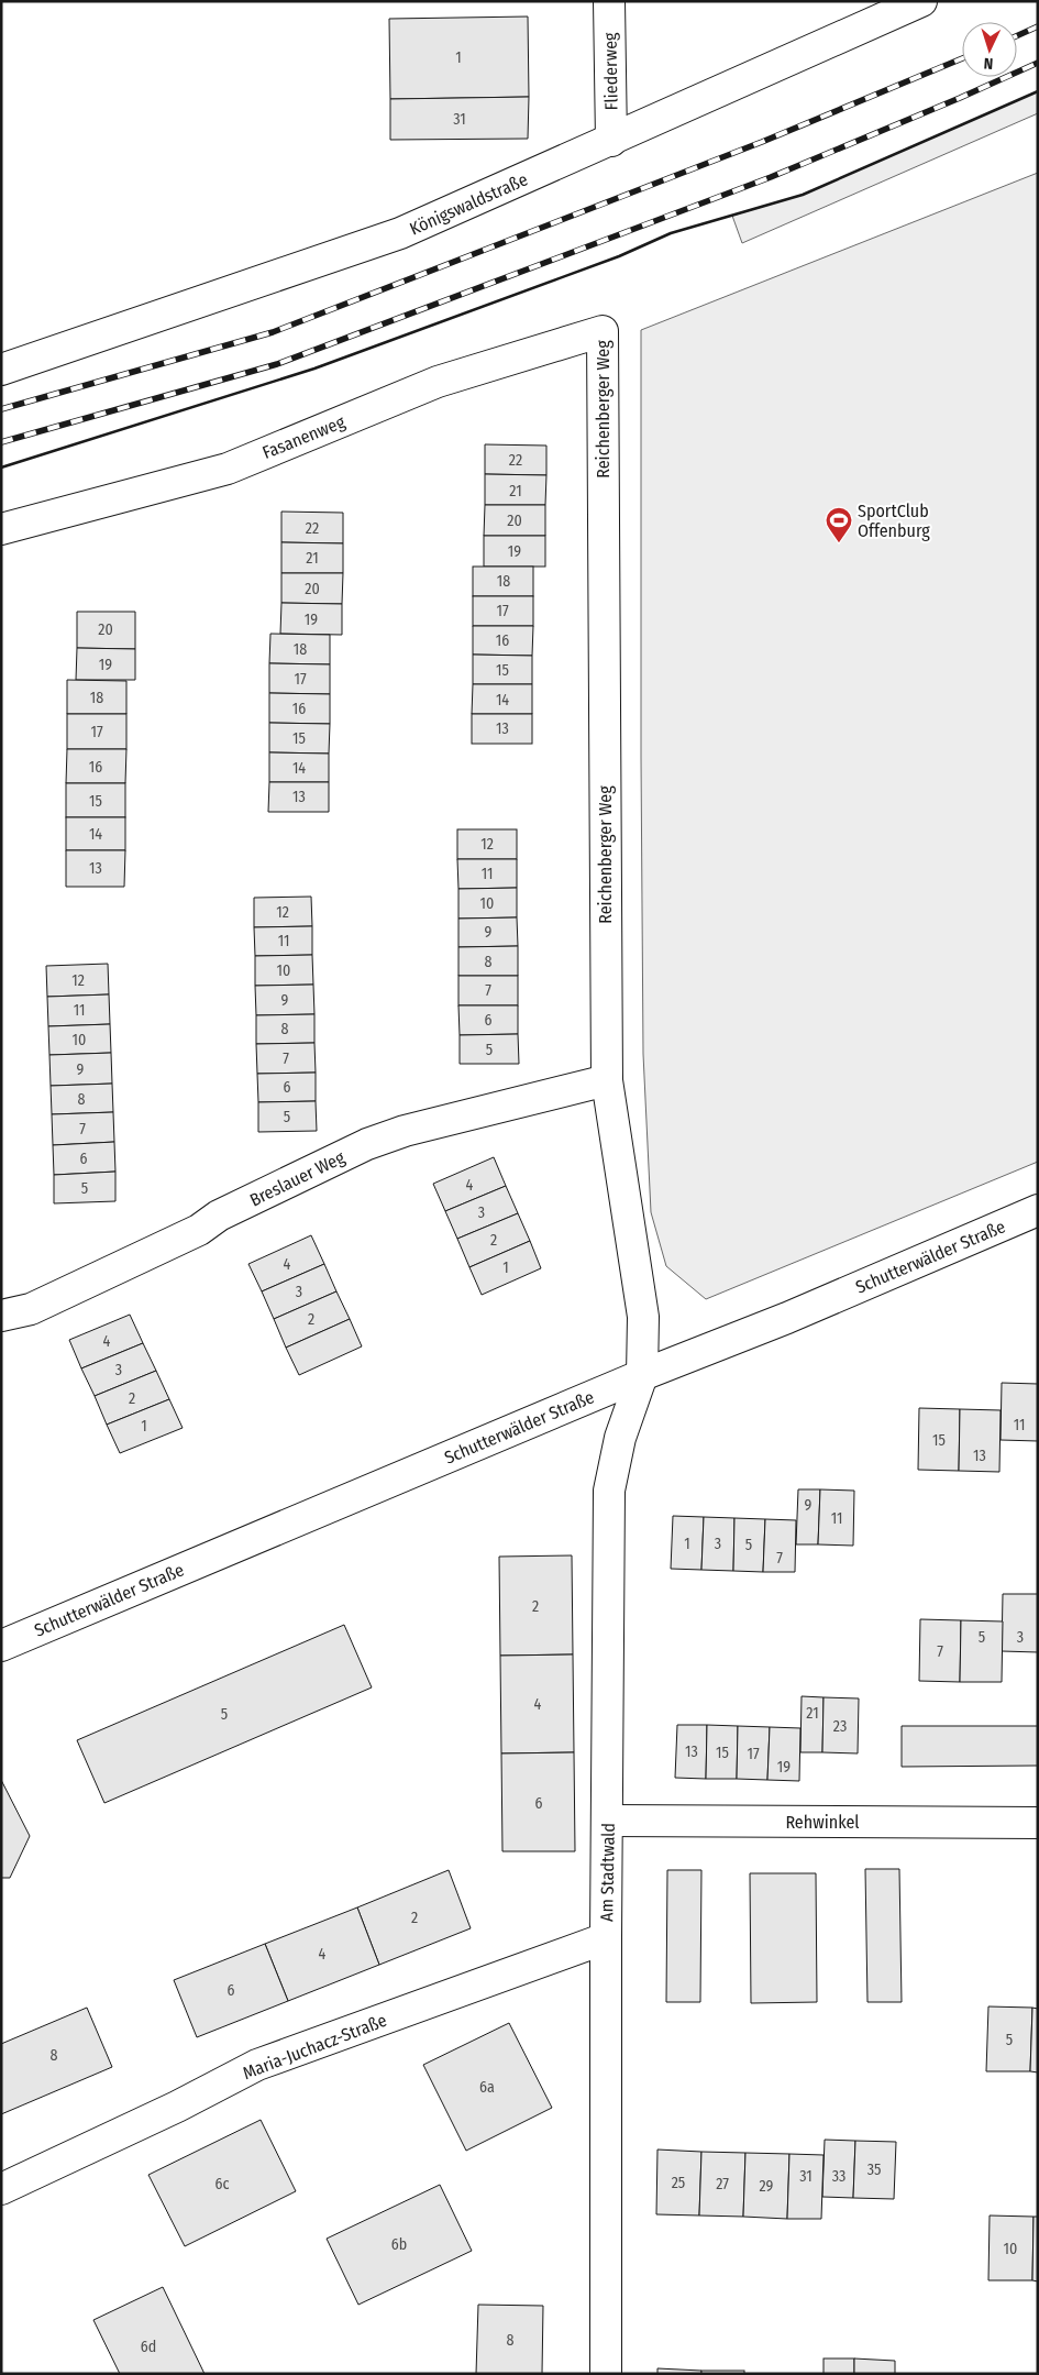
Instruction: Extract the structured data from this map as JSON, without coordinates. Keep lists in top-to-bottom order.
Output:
{
  "streets": {
    "street": [
      "Fliederweg",
      "Königswaldstraße",
      "Reichenberger Weg",
      "Fasanenweg",
      "Breslauer Weg",
      "Schutterwälder Straße",
      "Rehwinkel",
      "Am Stadtwald",
      "Maria-Juchacz-Straße"
    ]
  },
  "crossings": [
    ["Fliederweg", "Königswaldstraße"],
    ["Reichenberger Weg", "Fasanenweg"],
    ["Reichenberger Weg", "Breslauer Weg"],
    ["Reichenberger Weg", "Schutterwälder Straße"],
    ["Reichenberger Weg", "Am Stadtwald"],
    ["Schutterwälder Straße", "Am Stadtwald"],
    ["Rehwinkel", "Am Stadtwald"],
    ["Am Stadtwald", "Maria-Juchacz-Straße"]
  ],
  "places": {
    "sports": ["SportClub Offenburg"]
  },
  "house_numbers": [
    "1",
    "31",
    "22",
    "21",
    "20",
    "22",
    "19",
    "21",
    "18",
    "20",
    "17",
    "19",
    "20",
    "16",
    "18",
    "19",
    "15",
    "17",
    "18",
    "14",
    "16",
    "13",
    "17",
    "15",
    "16",
    "14",
    "13",
    "15",
    "14",
    "12",
    "13",
    "11",
    "10",
    "12",
    "9",
    "11",
    "8",
    "10",
    "12",
    "7",
    "9",
    "11",
    "6",
    "8",
    "10",
    "5",
    "7",
    "9",
    "6",
    "8",
    "5",
    "7",
    "6",
    "4",
    "5",
    "3",
    "2",
    "4",
    "1",
    "3",
    "2",
    "4",
    "3",
    "2",
    "11",
    "1",
    "15",
    "13",
    "9",
    "11",
    "1",
    "3",
    "5",
    "7",
    "2",
    "5",
    "3",
    "7",
    "4",
    "21",
    "5",
    "23",
    "13",
    "15",
    "17",
    "19",
    "6",
    "2",
    "4",
    "6",
    "5",
    "8",
    "6a",
    "35",
    "31",
    "33",
    "25",
    "6c",
    "27",
    "29",
    "6b",
    "10",
    "8",
    "6d"
  ],
  "north": "bottom"
}
